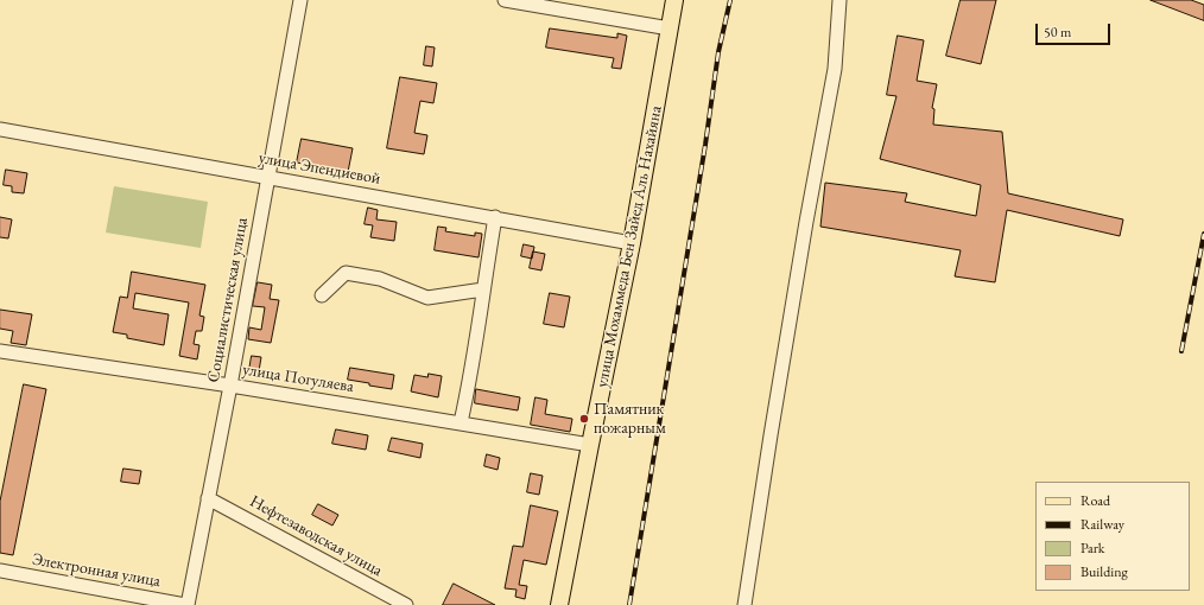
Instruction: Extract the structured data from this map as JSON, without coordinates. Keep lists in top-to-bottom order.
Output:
{
  "streets": {
    "main road": ["улица Мохаммеда Бен Зайед Аль Нахайяна"],
    "street": [
      "улица Эпендиевой",
      "Социалистическая улица",
      "улица Погуляева",
      "Нефтезаводская улица",
      "Электронная улица"
    ]
  },
  "crossings": [
    ["улица Эпендиевой", "улица Мохаммеда Бен Зайед Аль Нахайяна"],
    ["улица Эпендиевой", "Социалистическая улица"],
    ["улица Мохаммеда Бен Зайед Аль Нахайяна", "улица Погуляева"],
    ["Социалистическая улица", "улица Погуляева"],
    ["Социалистическая улица", "Нефтезаводская улица"],
    ["Социалистическая улица", "Электронная улица"]
  ],
  "places": ["Памятник пожарным"],
  "legend": [
    "Road",
    "Railway",
    "Park",
    "Building"
  ],
  "scale_bar": "50 m"
}
